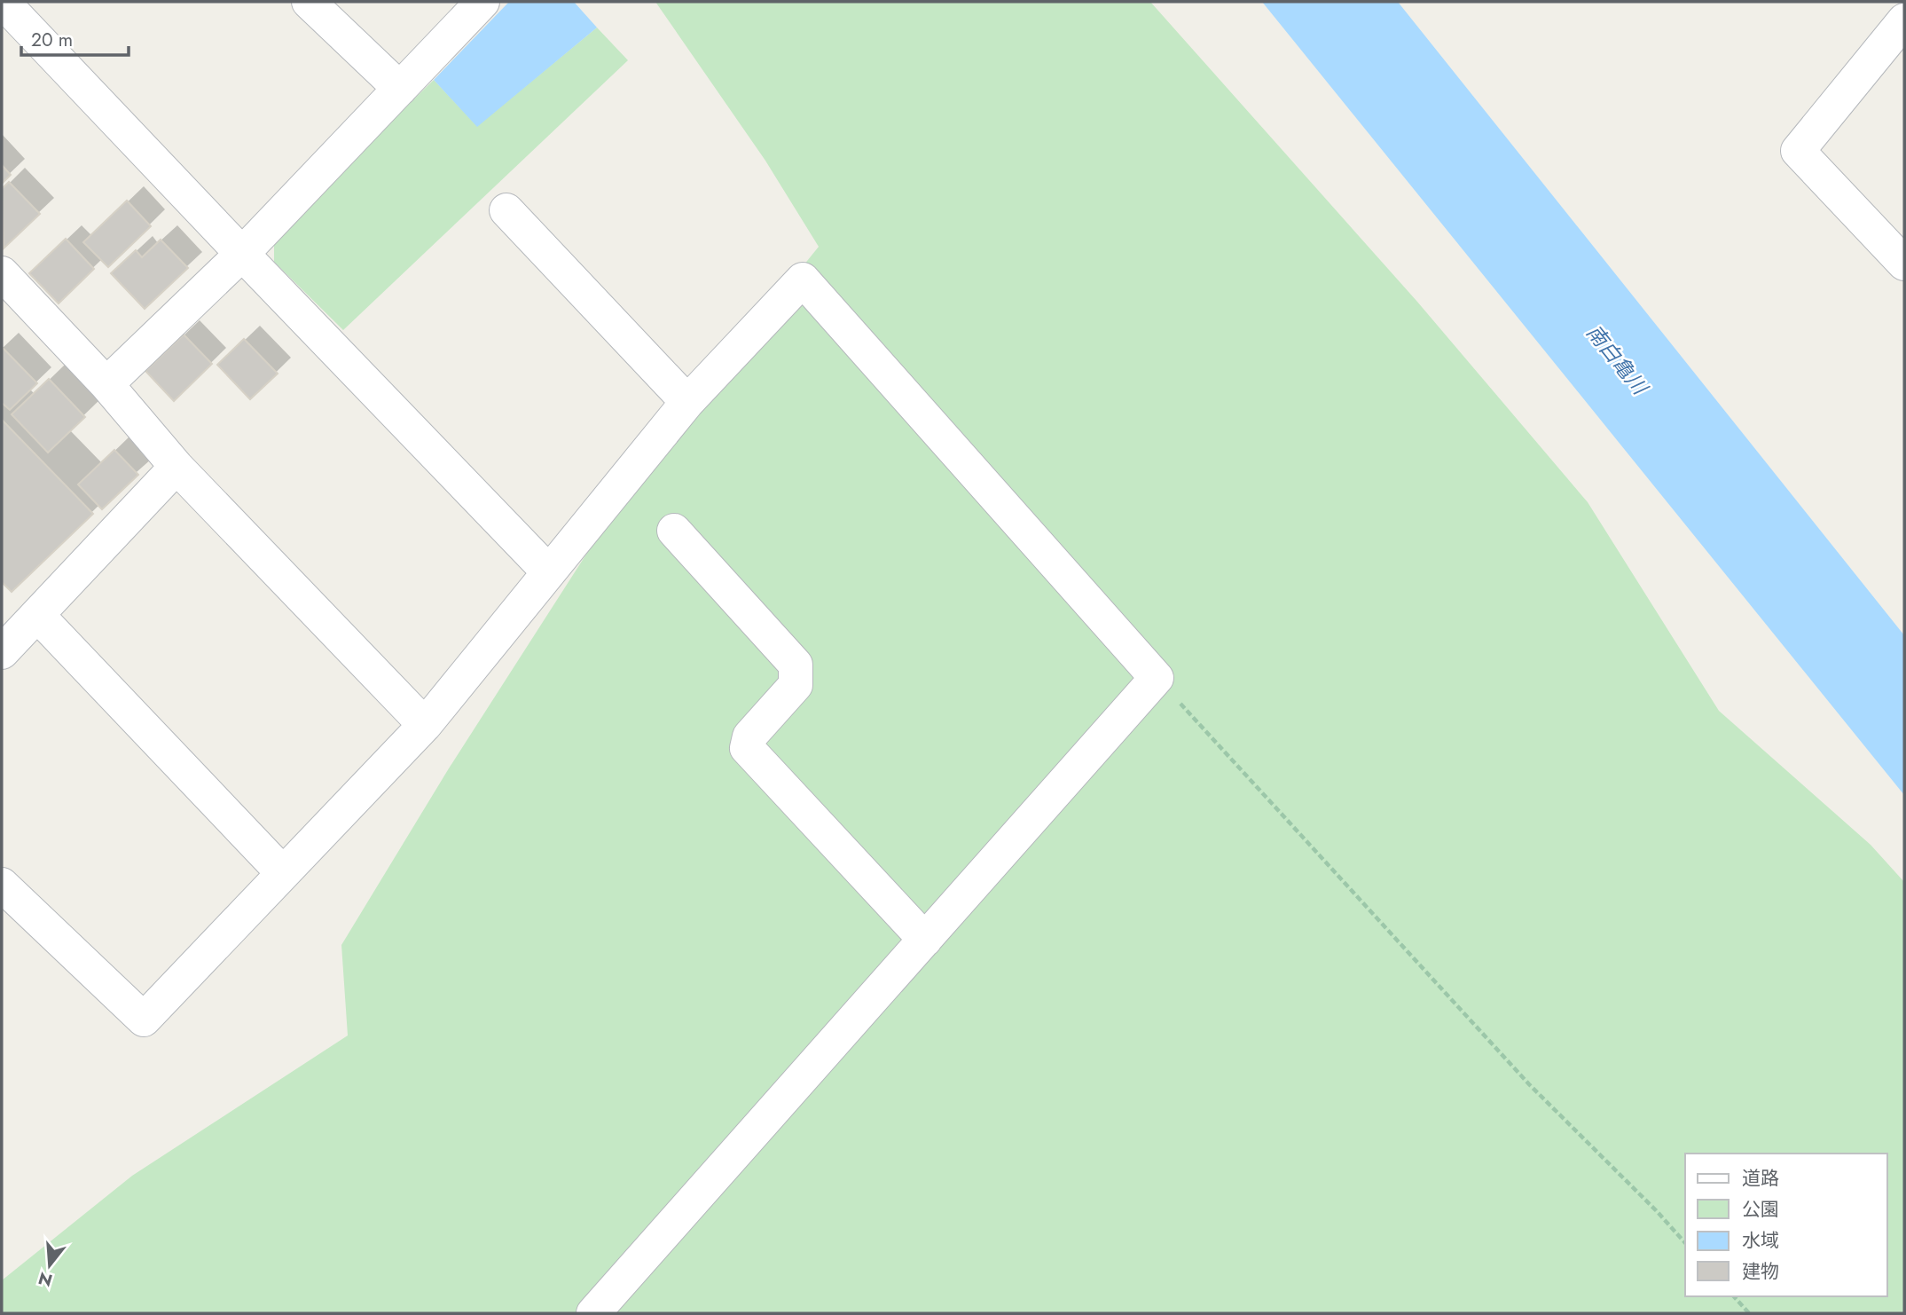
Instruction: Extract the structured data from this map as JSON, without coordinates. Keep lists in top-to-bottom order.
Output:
{
  "water": ["南白亀川"],
  "legend": [
    "道路",
    "公園",
    "水域",
    "建物"
  ],
  "scale_bar": "20 m",
  "north": "bottom"
}
